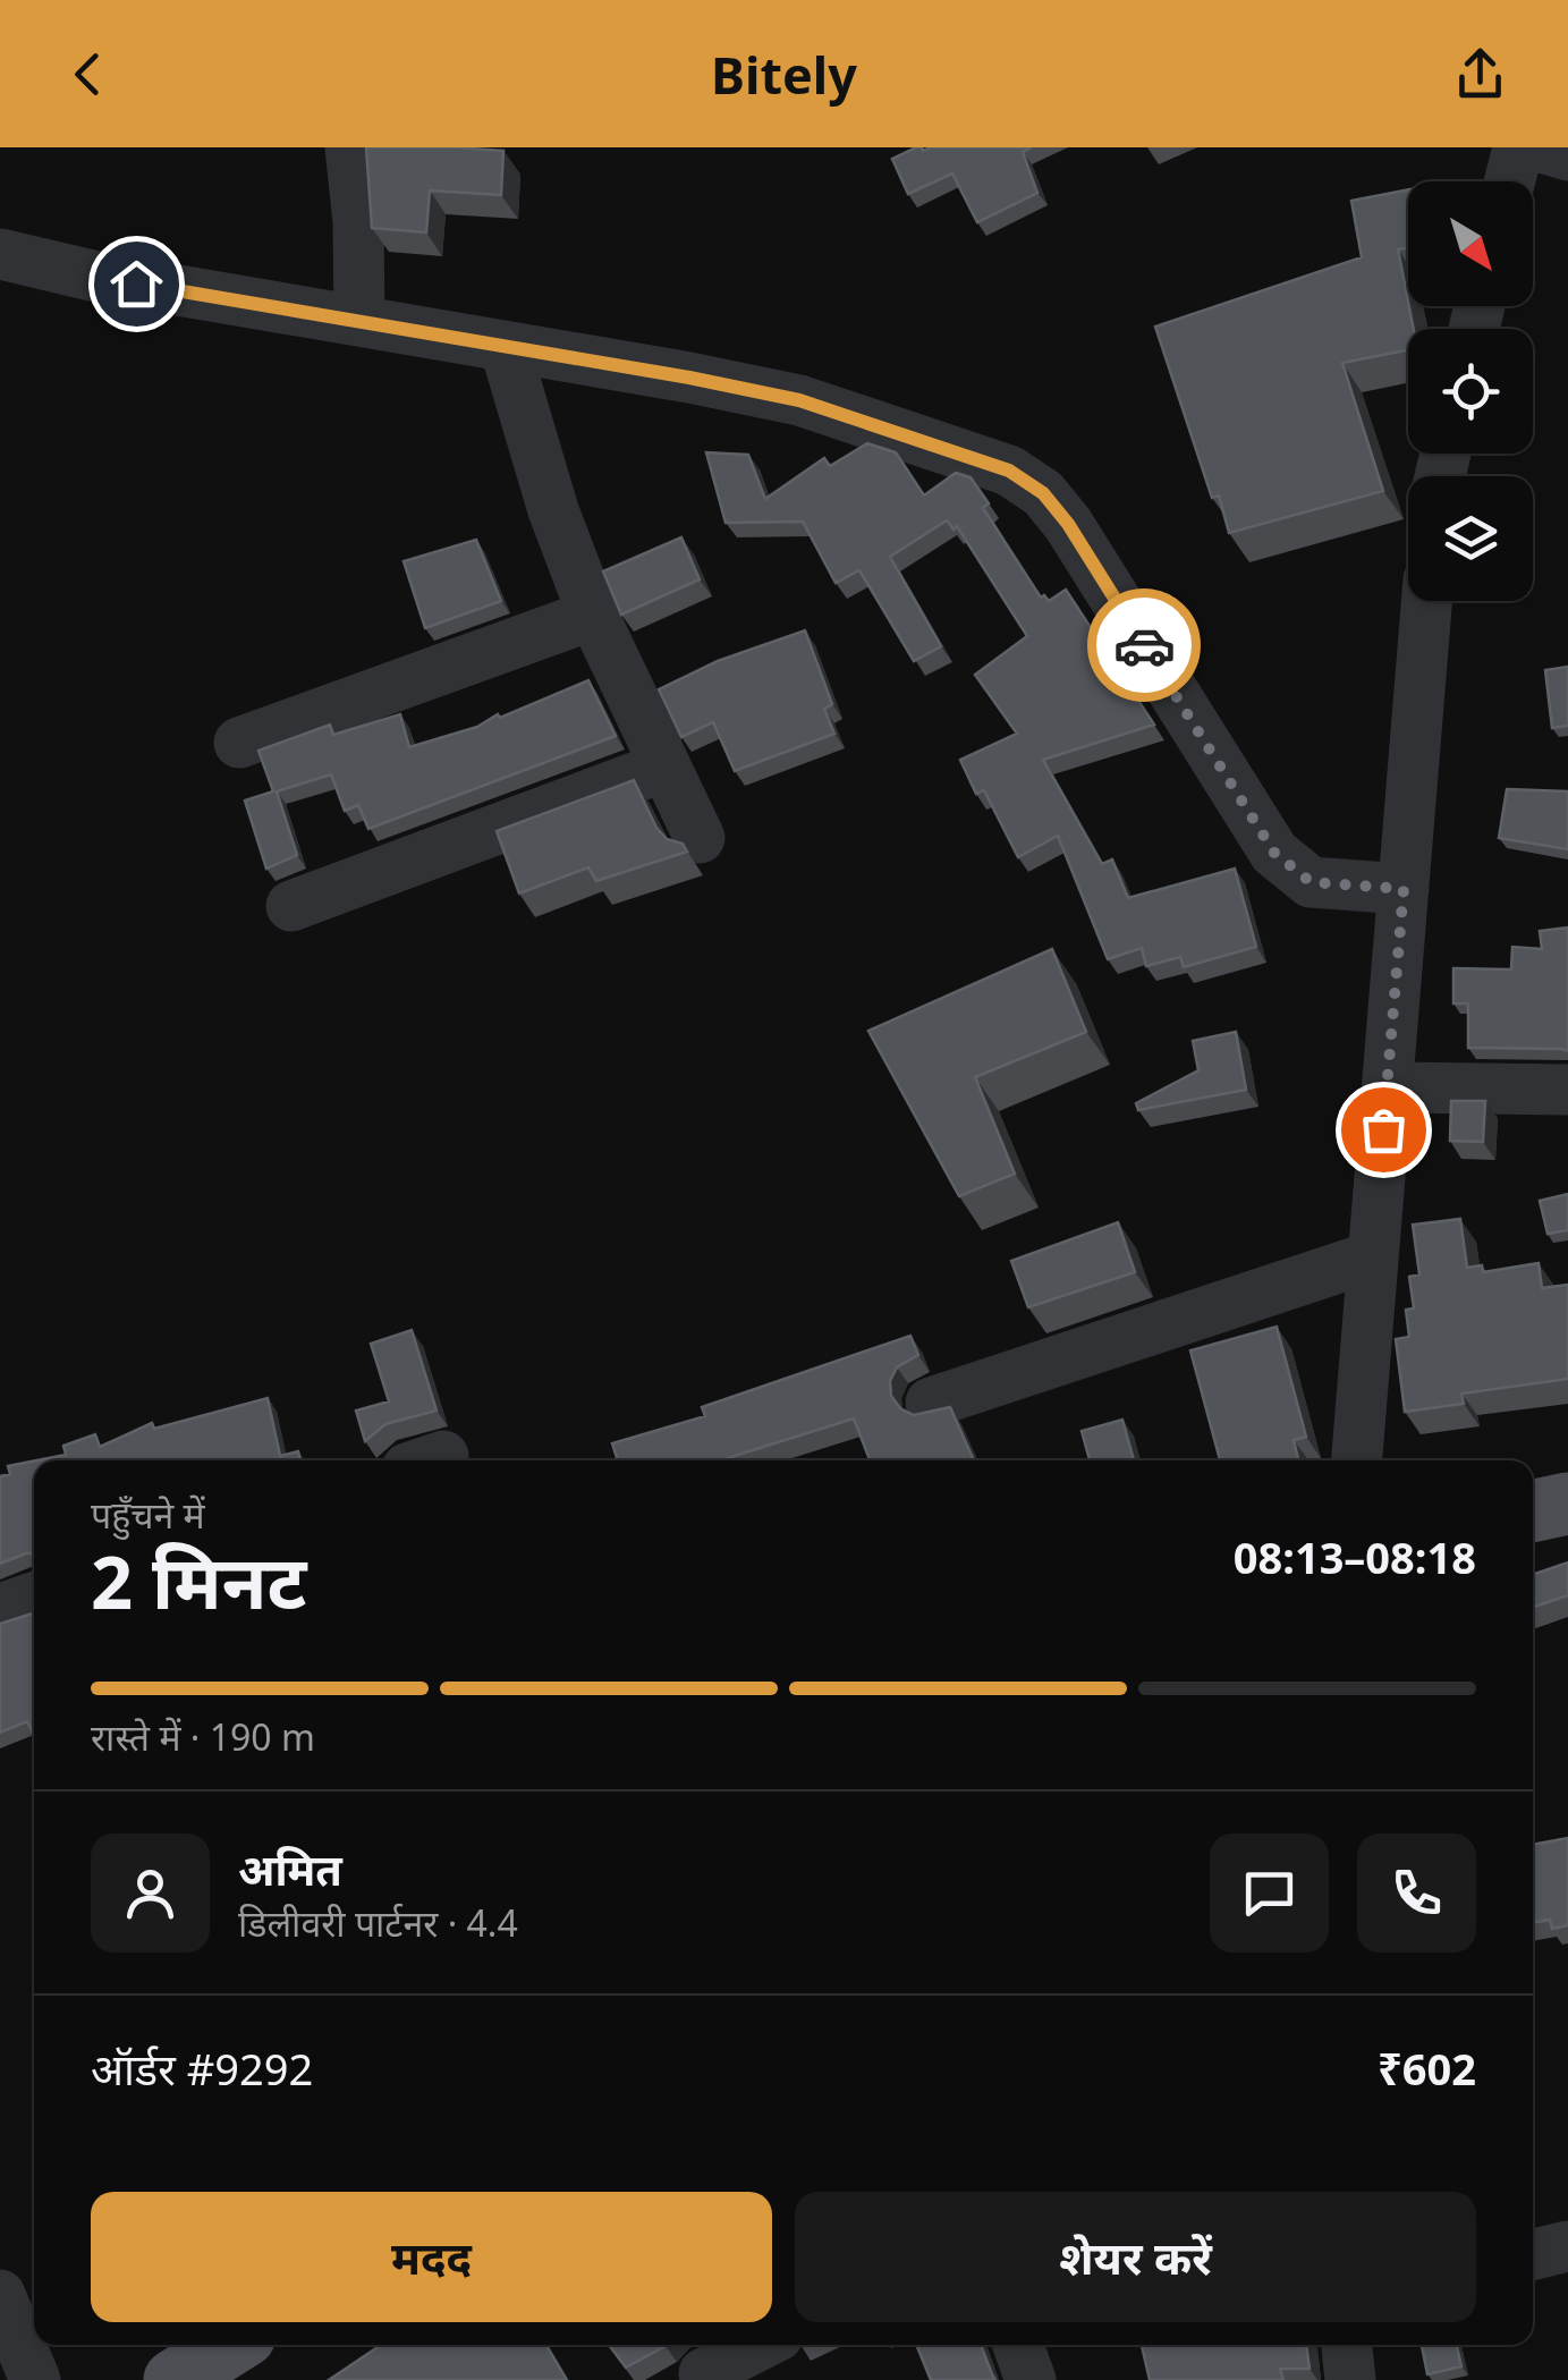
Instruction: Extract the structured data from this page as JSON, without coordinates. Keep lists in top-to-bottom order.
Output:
{
  "north": "bottom right",
  "page": {
    "header": "Bitely",
    "heading": ["2 मिनट", "पहुँचने में", "08:13–08:18"],
    "panel": [
      "अमित",
      "डिलीवरी पार्टनर · 4.4",
      "ऑर्डर #9292",
      "₹602"
    ],
    "bar": "रास्ते में · 190 m",
    "buttons": ["मदद", "शेयर करें"]
  }
}
